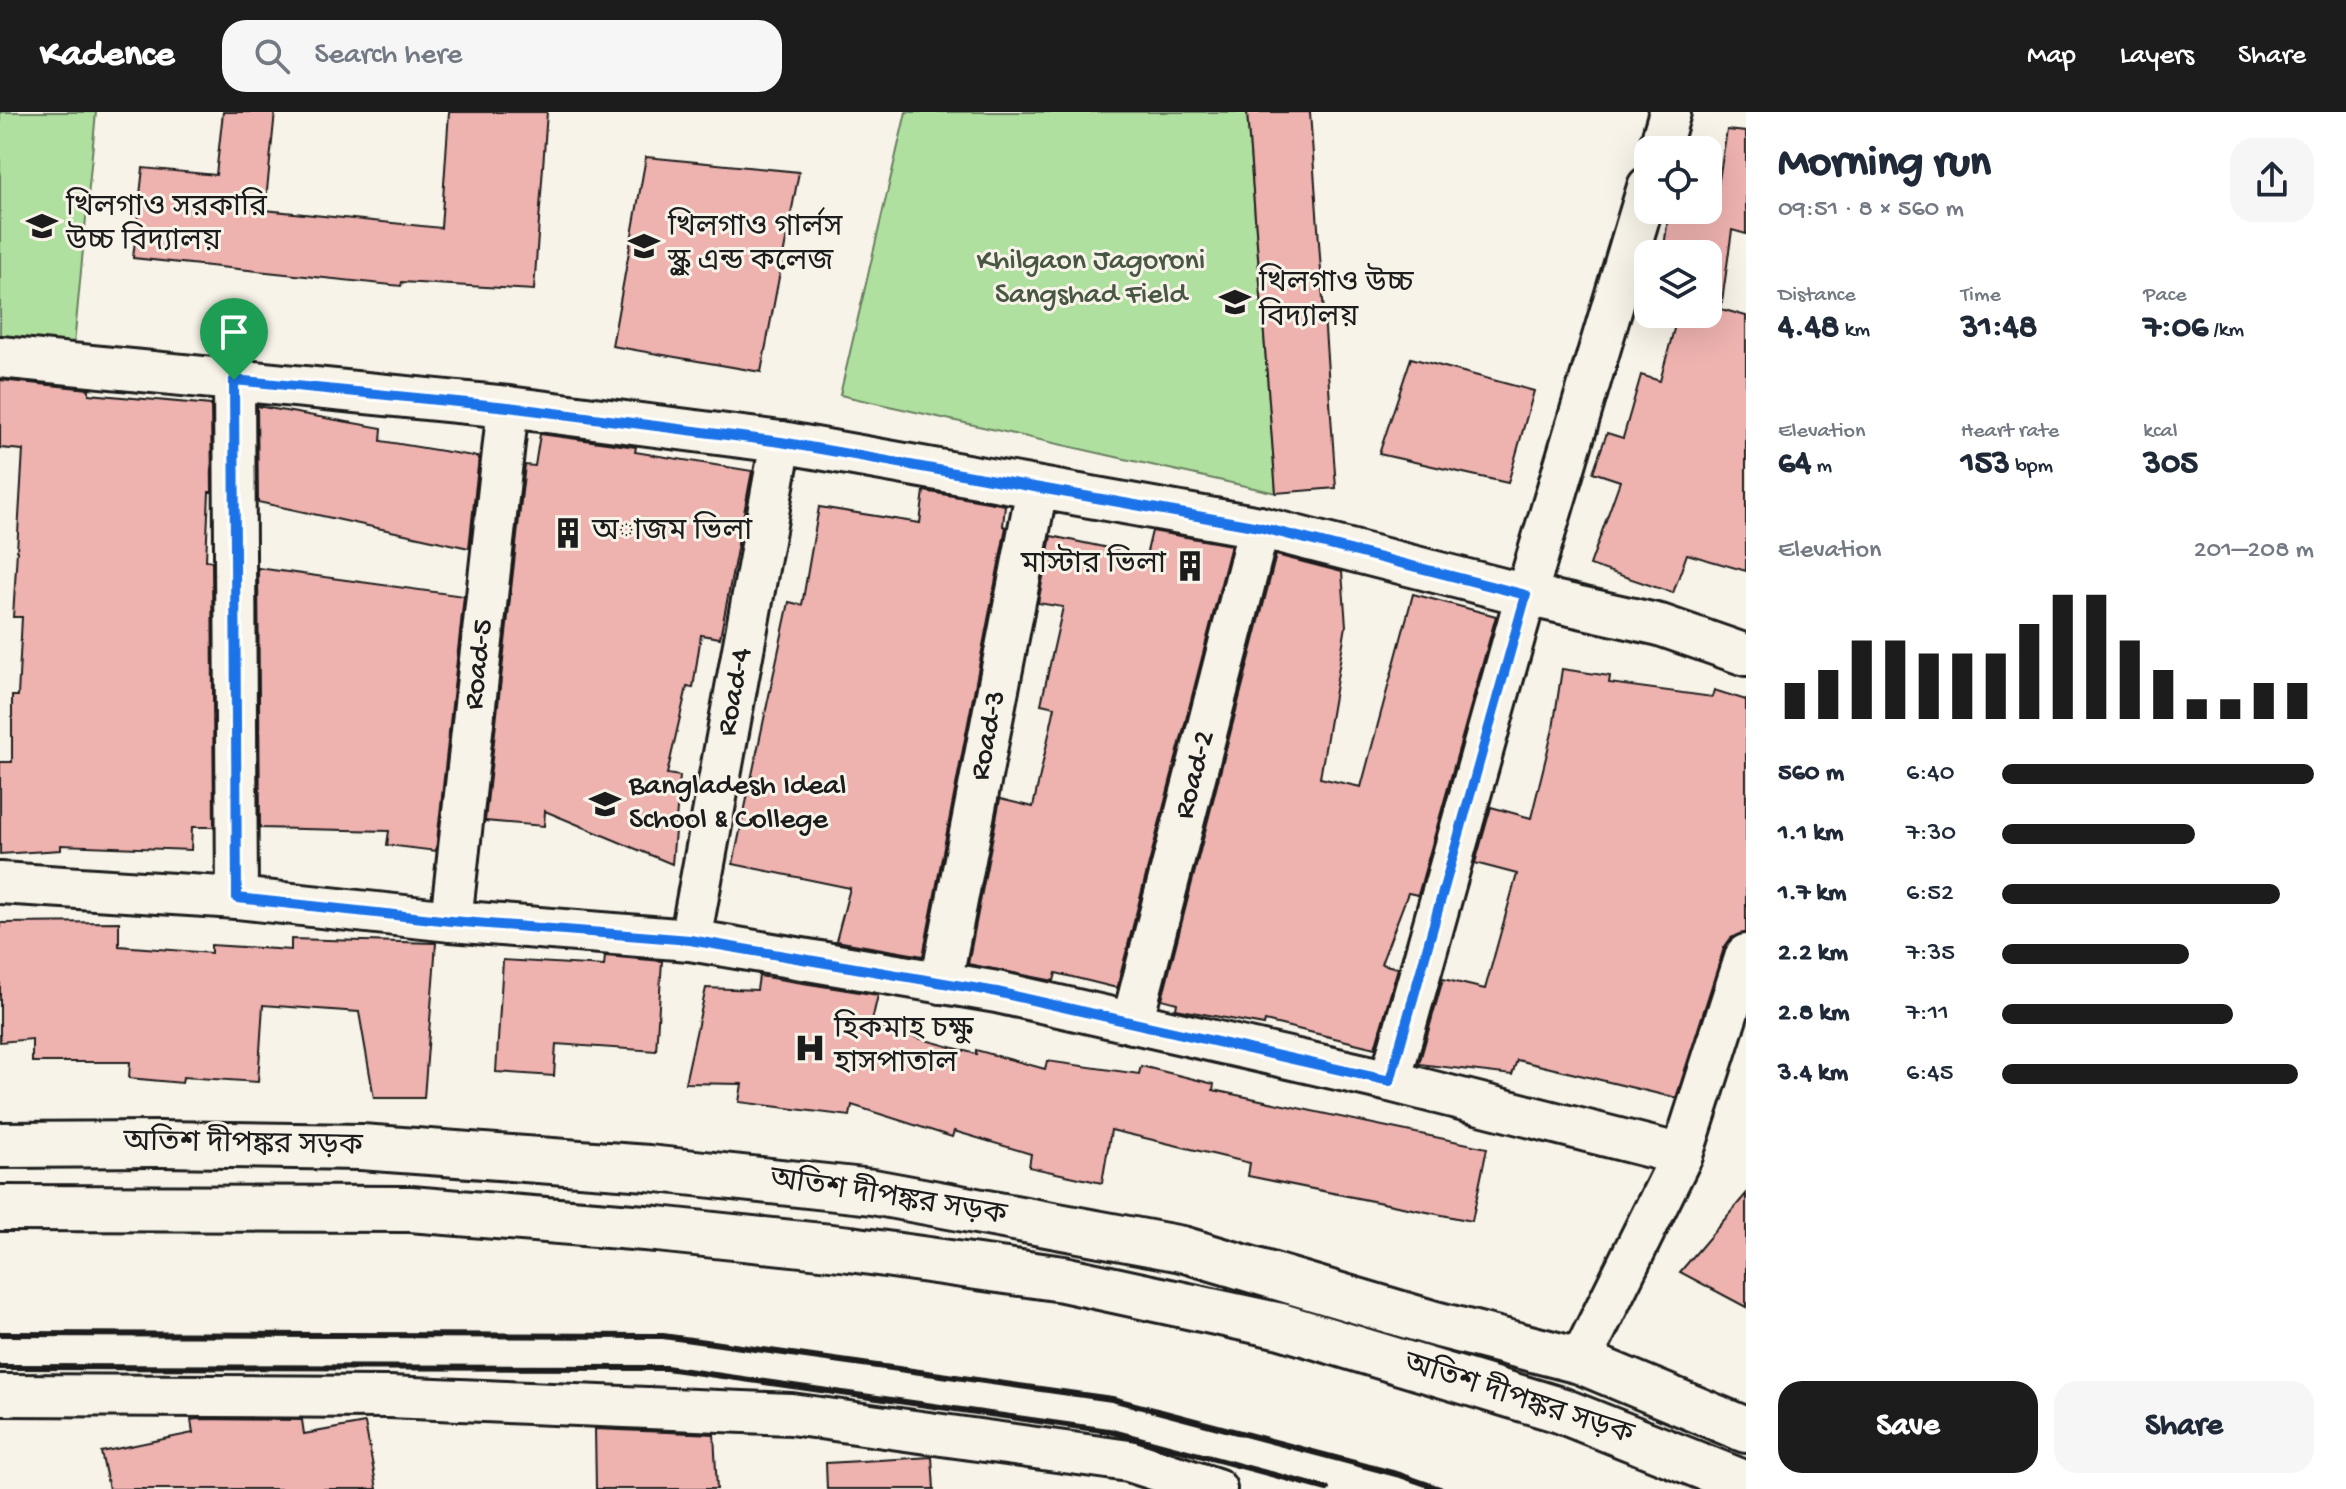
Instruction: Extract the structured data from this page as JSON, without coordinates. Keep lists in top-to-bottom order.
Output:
{
  "streets": {
    "main road": ["অতিশ দীপঙ্কর সড়ক"],
    "street": [
      "Road-5",
      "Road-4",
      "Road-3",
      "Road-2"
    ]
  },
  "parks": ["Khilgaon Jagoroni Sangshad Field"],
  "places": {
    "school or university": [
      "খিলগাও সরকারি উচ্চ বিদ্যালয়",
      "খিলগাও গার্লস স্কুল এন্ড কলেজ",
      "খিলগাও উচ্চ বিদ্যালয়",
      "Bangladesh Ideal School & College"
    ],
    "building": ["অাজম ভিলা", "মাস্টার ভিলা"],
    "hospital": ["হিকমাহ চক্ষু হাসপাতাল"]
  },
  "page": {
    "header": "Kadence",
    "search": "Search here",
    "nav": ["Map", "Layers", "Share"],
    "heading": ["Morning run", "09:51 · 8 × 560 m"],
    "stats": [
      ["Distance", "4.48 km"],
      ["Time", "31:48"],
      ["Pace", "7:06 /km"],
      ["Elevation", "64 m"],
      ["Heart rate", "153 bpm"],
      ["kcal", "305"]
    ],
    "chart": ["Elevation", "201–208 m"],
    "list": [
      {
        "name": "560 m",
        "note": "6:40"
      },
      {
        "name": "1.1 km",
        "note": "7:30"
      },
      {
        "name": "1.7 km",
        "note": "6:52"
      },
      {
        "name": "2.2 km",
        "note": "7:35"
      },
      {
        "name": "2.8 km",
        "note": "7:11"
      },
      {
        "name": "3.4 km",
        "note": "6:45"
      }
    ],
    "buttons": ["Save", "Share"]
  }
}
